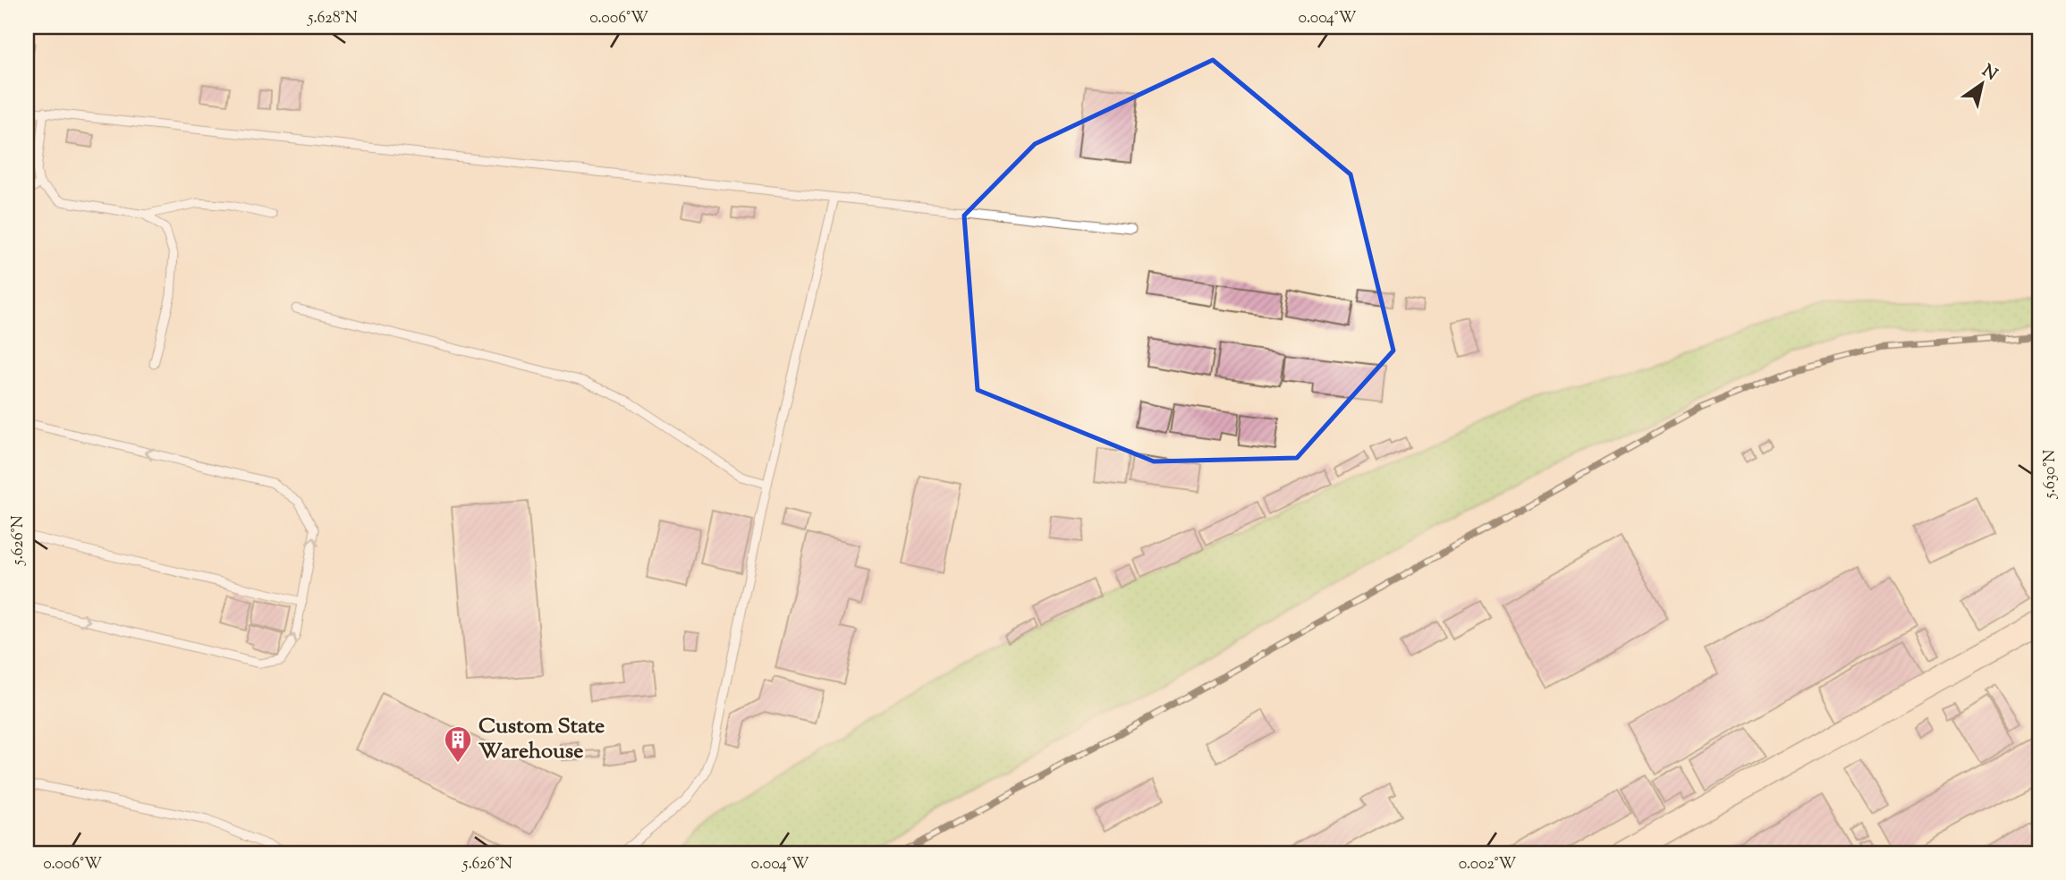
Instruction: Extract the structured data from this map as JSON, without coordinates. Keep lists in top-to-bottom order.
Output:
{
  "places": {
    "building": ["Custom State Warehouse"]
  },
  "north": "top right",
  "coordinates": [
    "5.628°N",
    "0.006°W",
    "0.004°W",
    "5.630°N",
    "5.626°N",
    "0.002°W"
  ]
}
